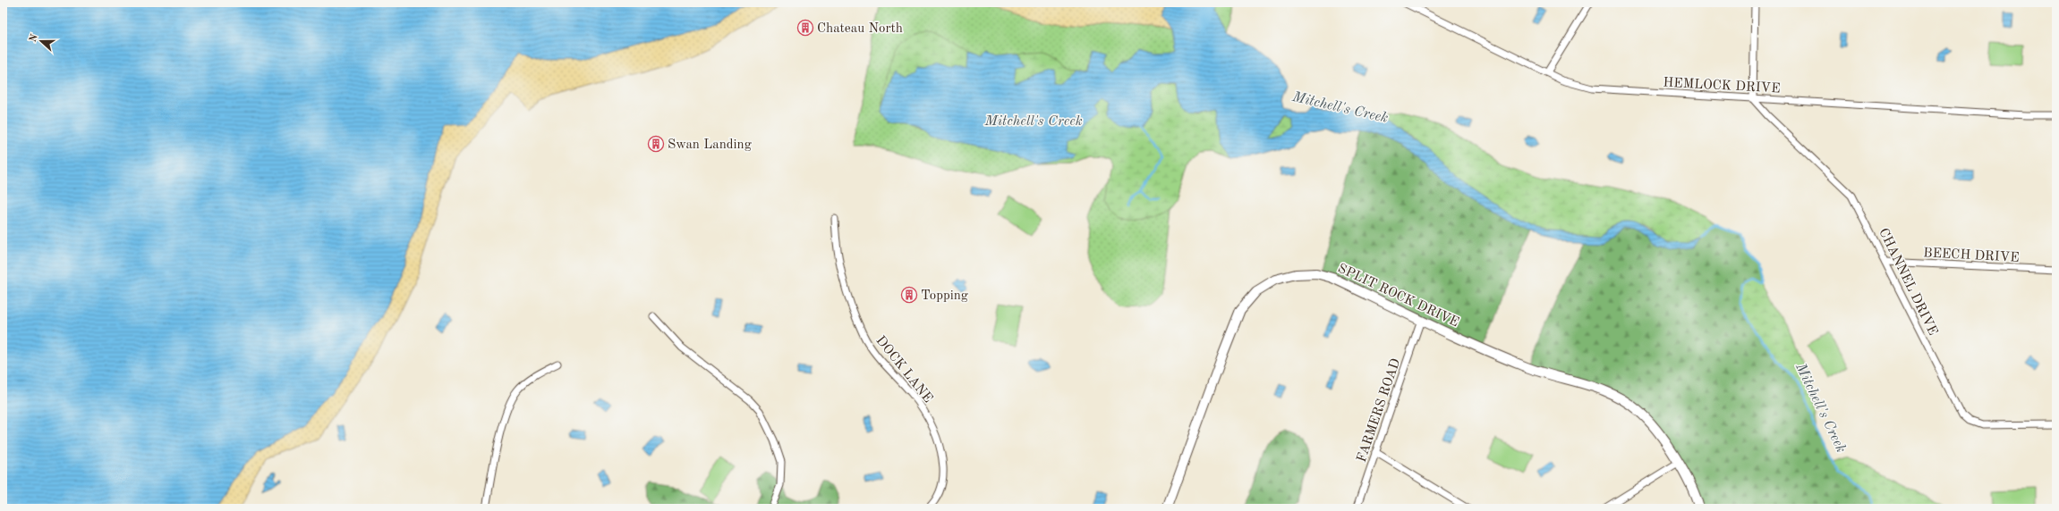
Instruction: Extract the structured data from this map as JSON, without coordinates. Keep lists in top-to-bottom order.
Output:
{
  "streets": {
    "street": [
      "HEMLOCK DRIVE",
      "BEECH DRIVE",
      "CHANNEL DRIVE",
      "SPLIT ROCK DRIVE",
      "DOCK LANE",
      "FARMERS ROAD"
    ]
  },
  "crossings": [
    ["HEMLOCK DRIVE", "CHANNEL DRIVE"],
    ["BEECH DRIVE", "CHANNEL DRIVE"],
    ["SPLIT ROCK DRIVE", "FARMERS ROAD"]
  ],
  "water": ["Mitchell's Creek"],
  "places": {
    "building": ["Chateau North", "Swan Landing", "Topping"]
  },
  "north": "left"
}
